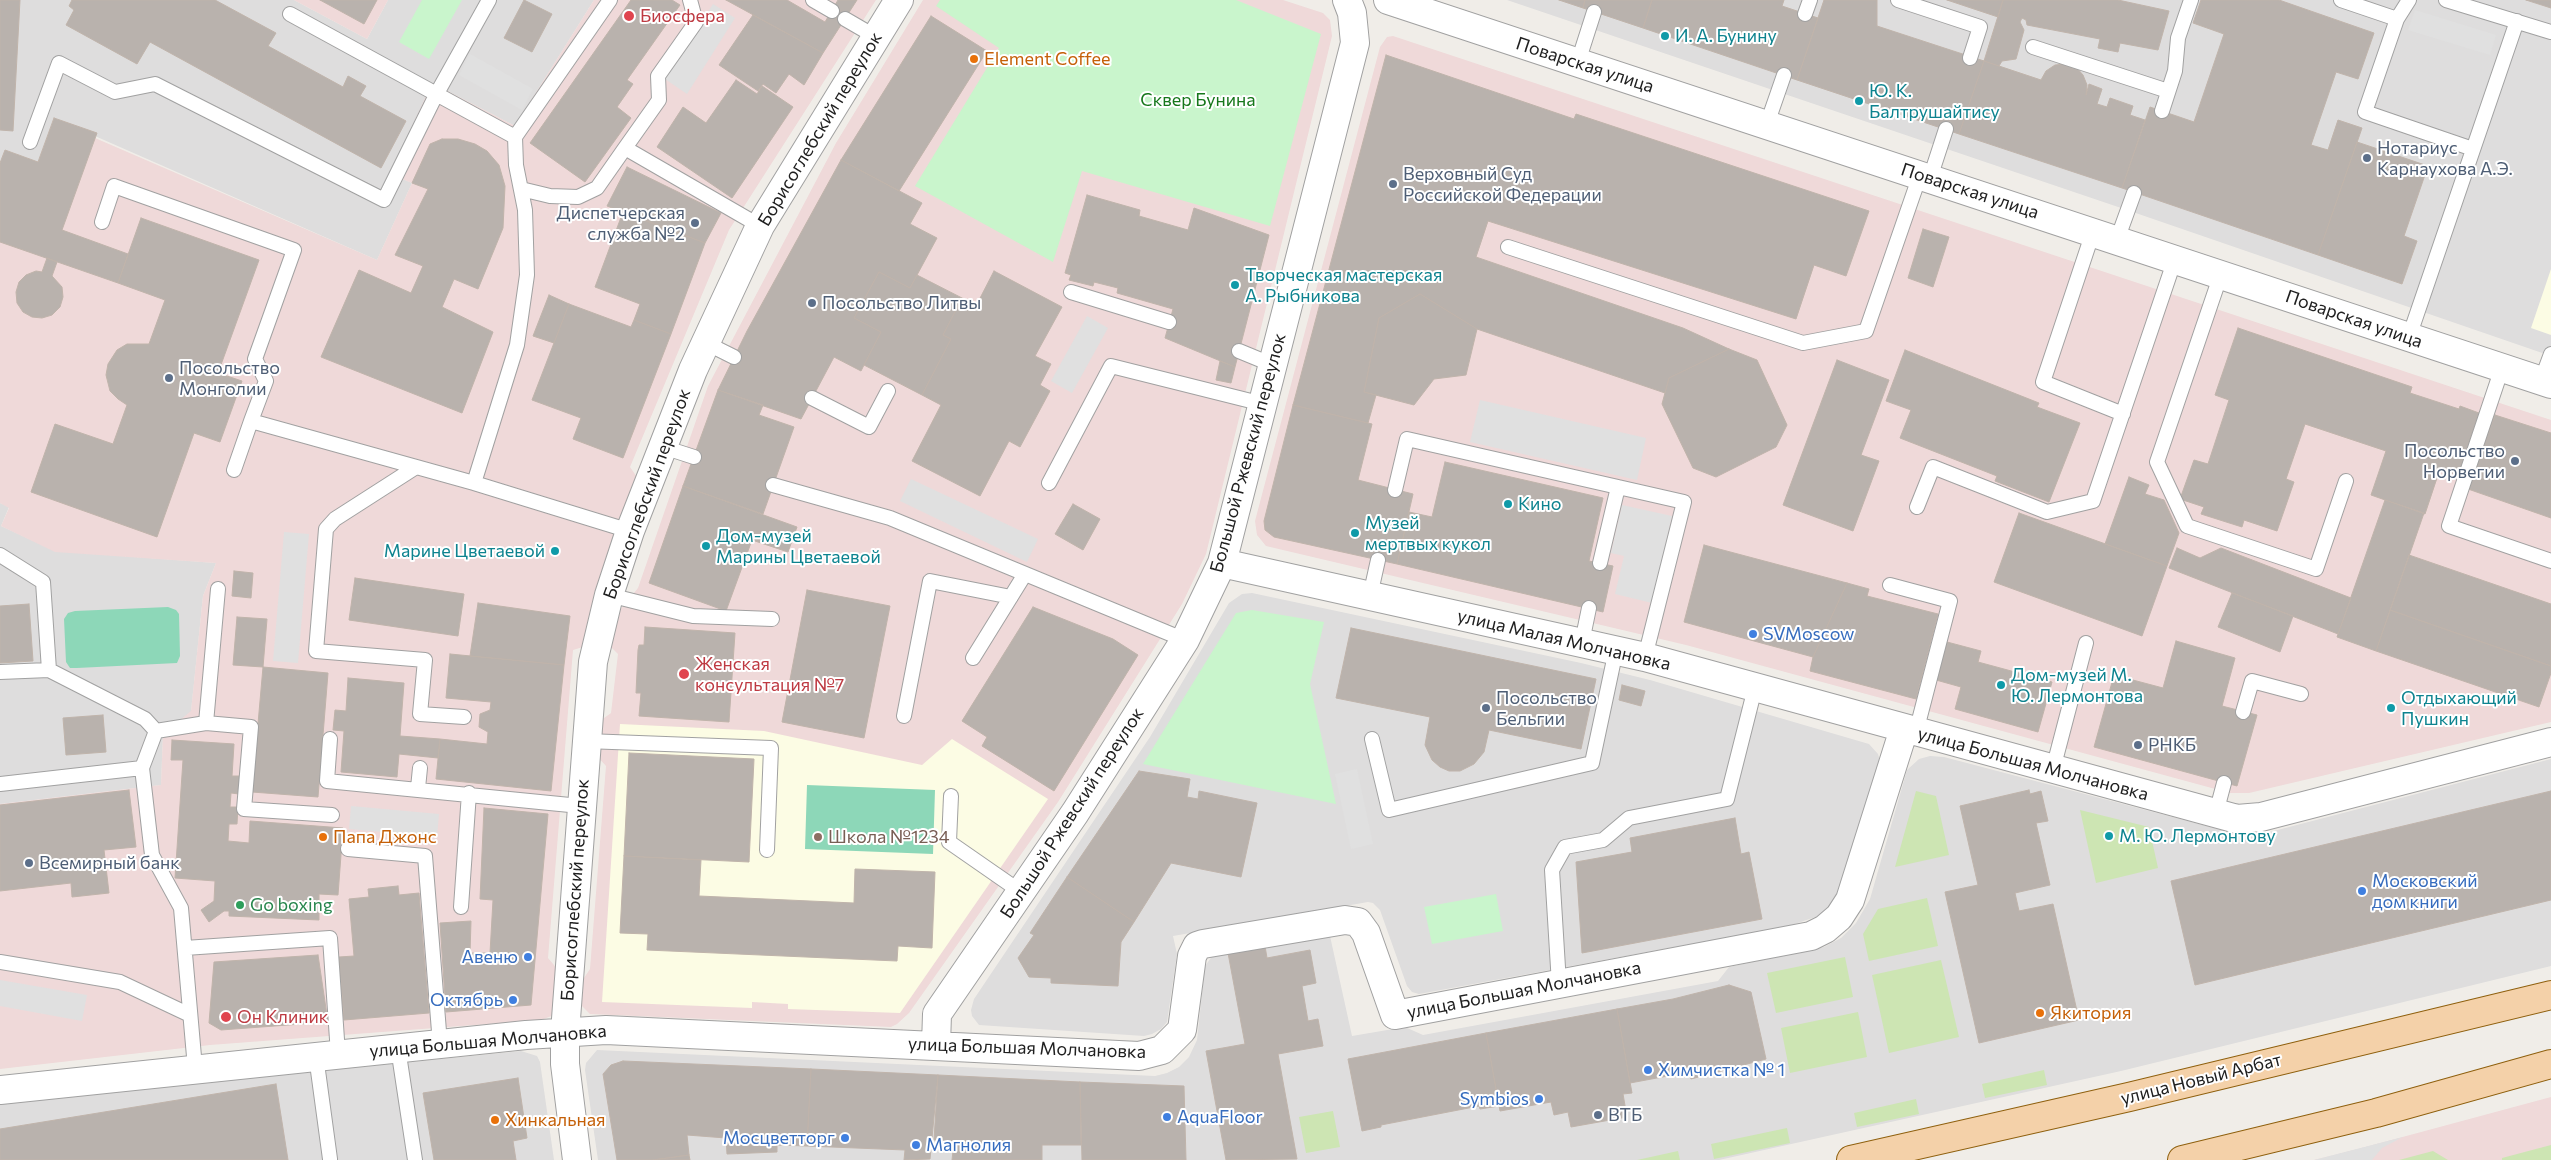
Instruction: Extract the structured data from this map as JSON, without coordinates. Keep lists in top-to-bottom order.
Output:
{
  "streets": {
    "main road": ["улица Новый Арбат"],
    "street": [
      "Поварская улица",
      "Борисоглебский переулок",
      "Большой Ржевский переулок",
      "улица Малая Молчановка",
      "улица Большая Молчановка"
    ]
  },
  "crossings": [
    ["Борисоглебский переулок", "улица Большая Молчановка"],
    ["Большой Ржевский переулок", "улица Малая Молчановка"],
    ["Большой Ржевский переулок", "улица Большая Молчановка"],
    ["улица Малая Молчановка", "улица Большая Молчановка"]
  ],
  "parks": ["Сквер Бунина"],
  "places": [
    "Биосфера",
    "И. А. Бунину",
    "Element Coffee",
    "Ю. К. Балтрушайтису",
    "Нотариус Карнаухова А.Э.",
    "Верховный Суд Российской Федерации",
    "Диспетчерская служба №2",
    "Творческая мастерская А. Рыбникова",
    "Посольство Литвы",
    "Посольство Монголии",
    "Посольство Норвегии",
    "Кино",
    "Музей мертвых кукол",
    "Дом-музей Марины Цветаевой",
    "Марине Цветаевой",
    "SVMoscow",
    "Женская консультация №7",
    "Дом-музей М. Ю. Лермонтова",
    "Посольство Бельгии",
    "Отдыхающий Пушкин",
    "РНКБ",
    "М. Ю. Лермонтову",
    "Папа Джонс",
    "Школа №1234",
    "Всемирный банк",
    "Московский дом книги",
    "Go boxing",
    "Авеню",
    "Октябрь",
    "Якитория",
    "Он Клиник",
    "Химчистка № 1",
    "Symbios",
    "ВТБ",
    "AquaFloor",
    "Хинкальная",
    "Мосцветторг",
    "Магнолия"
  ]
}
